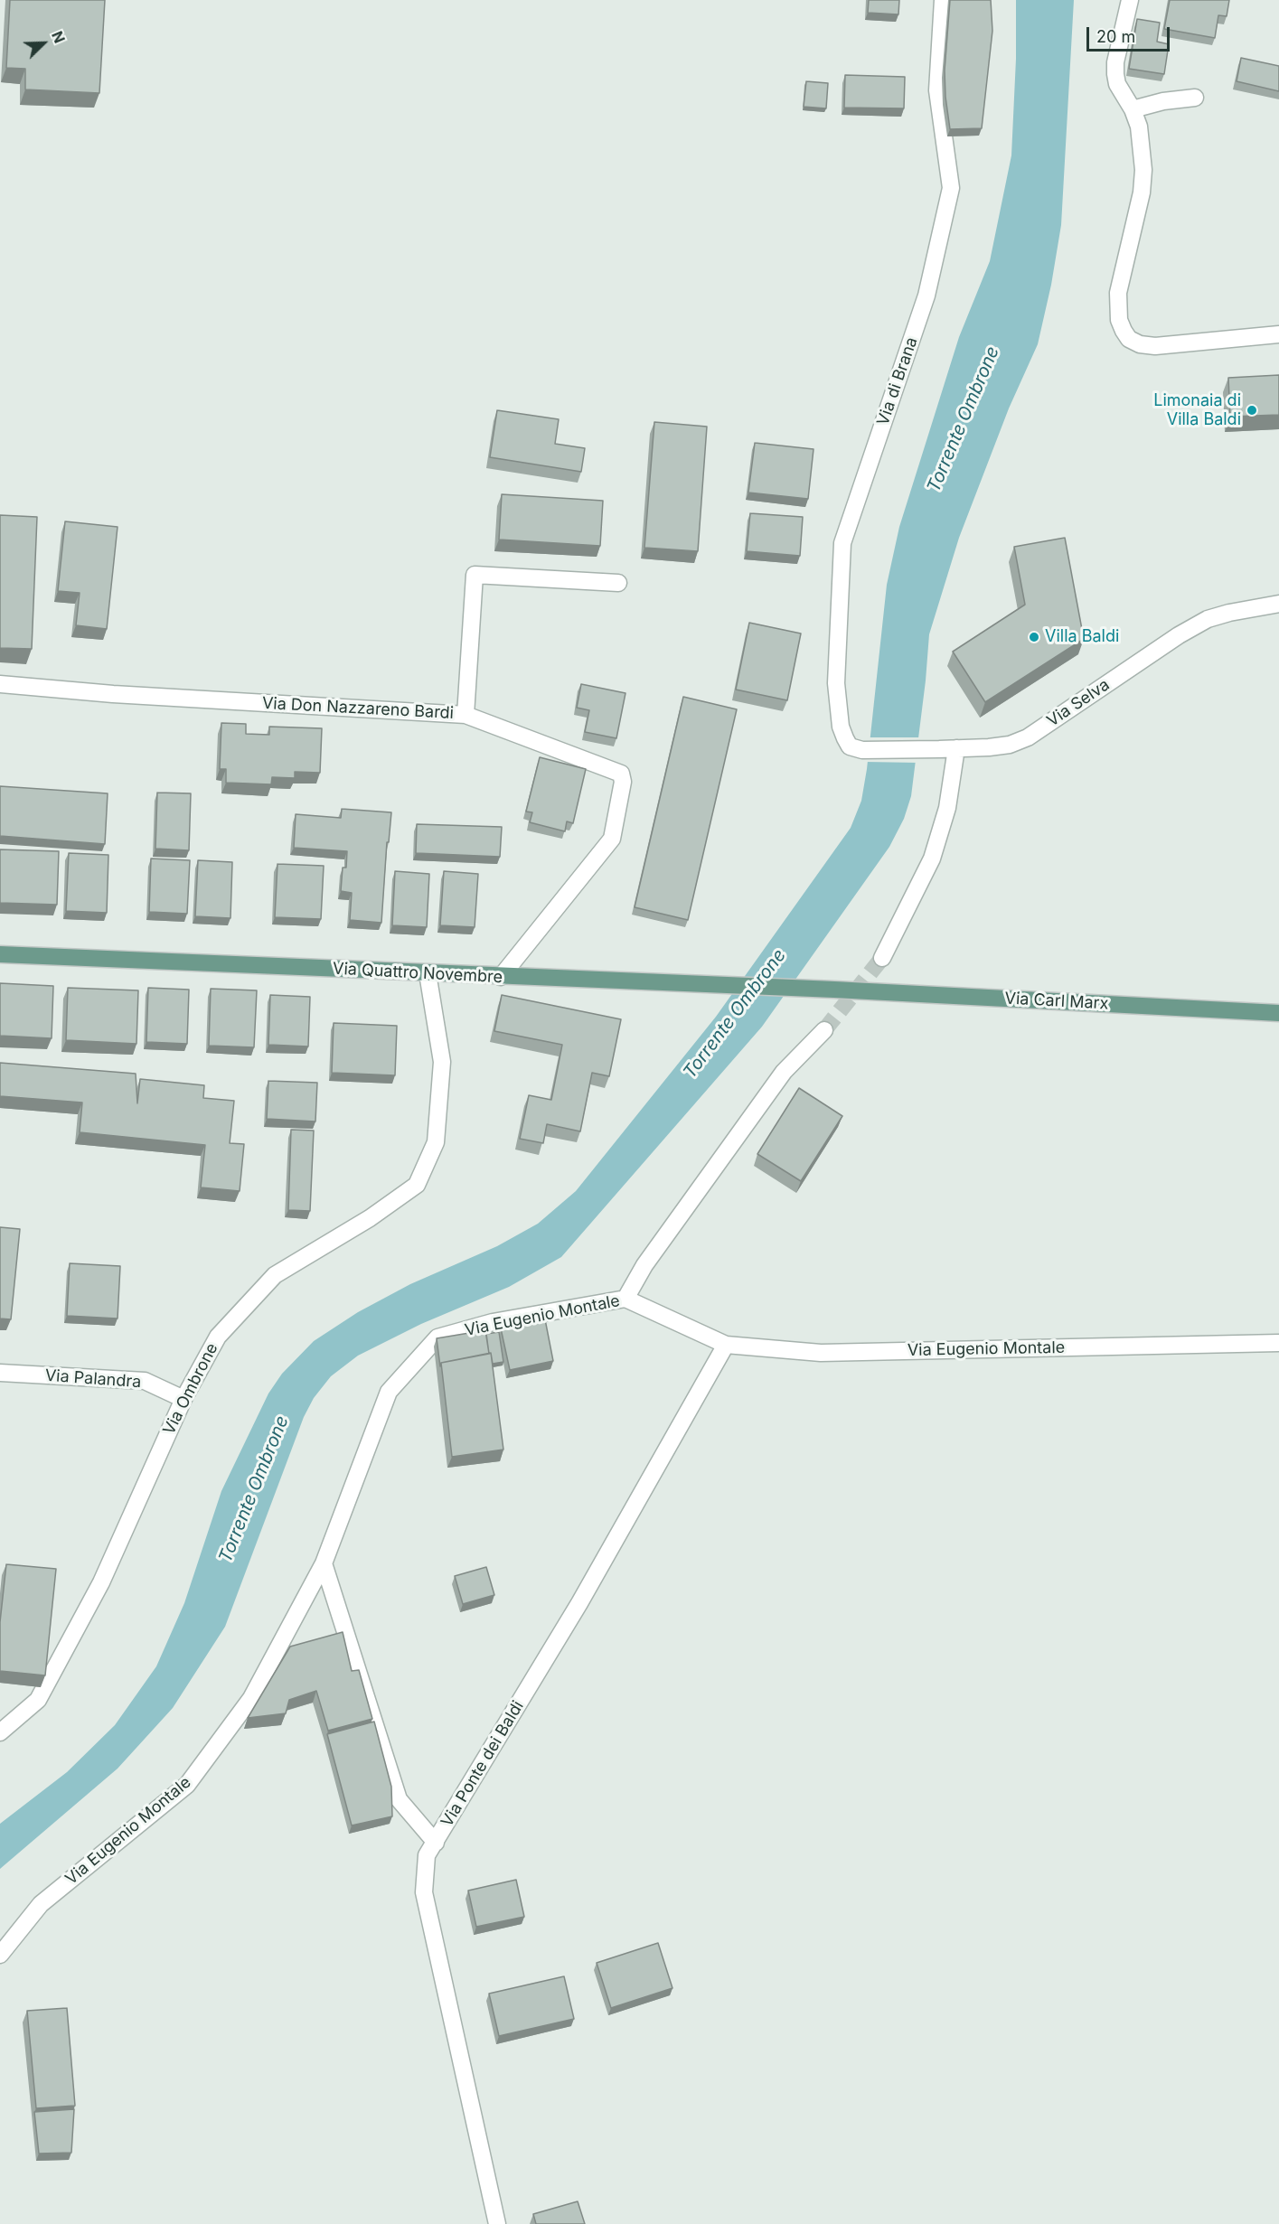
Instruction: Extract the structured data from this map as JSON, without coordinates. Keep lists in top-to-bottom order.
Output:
{
  "streets": {
    "main road": ["Via Quattro Novembre", "Via Carl Marx"],
    "street": [
      "Via di Brana",
      "Via Selva",
      "Via Don Nazzareno Bardi",
      "Via Eugenio Montale",
      "Via Palandra",
      "Via Ombrone",
      "Via Ponte dei Baldi"
    ]
  },
  "crossings": [
    ["Via di Brana", "Via Selva"],
    ["Via Quattro Novembre", "Via Carl Marx"],
    ["Via Quattro Novembre", "Via Ombrone"],
    ["Via Eugenio Montale", "Via Ponte dei Baldi"],
    ["Via Palandra", "Via Ombrone"]
  ],
  "water": ["Torrente Ombrone"],
  "places": ["Limonaia di Villa Baldi", "Villa Baldi"],
  "scale_bar": "20 m",
  "north": "top right"
}
